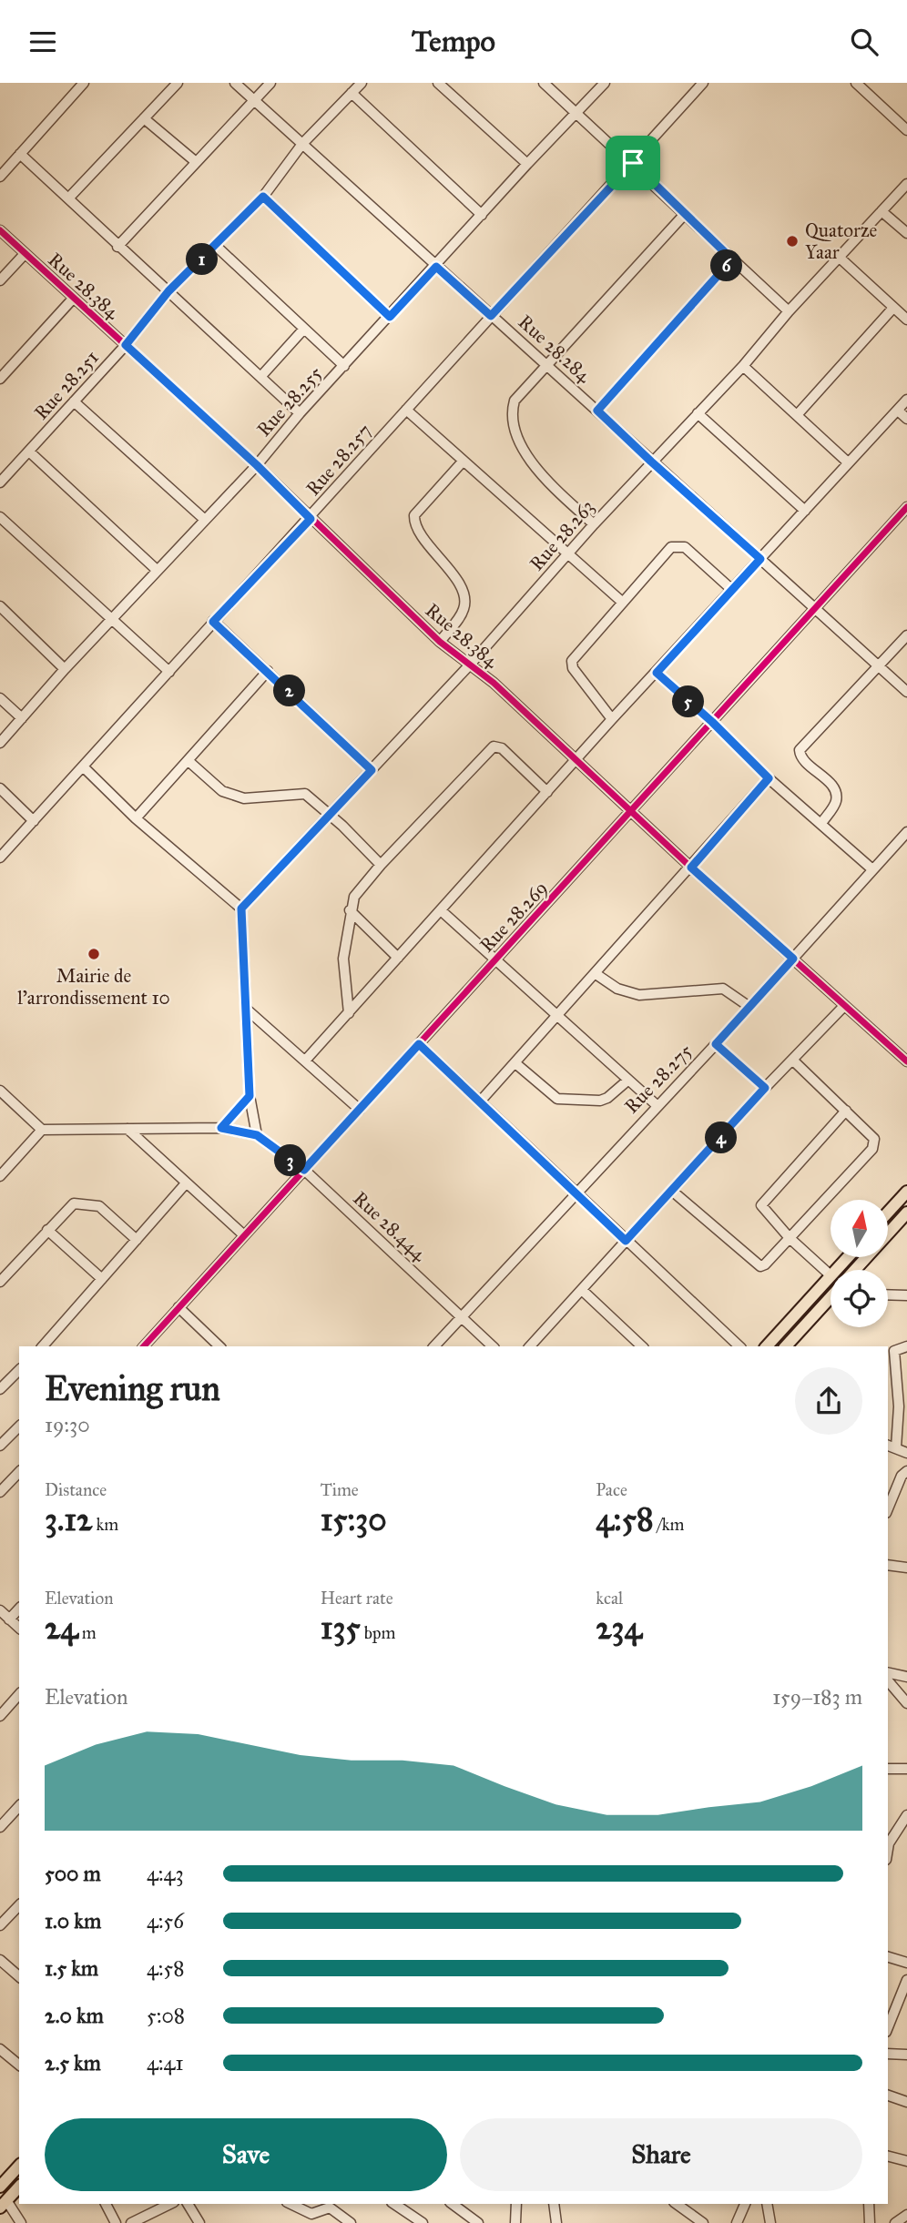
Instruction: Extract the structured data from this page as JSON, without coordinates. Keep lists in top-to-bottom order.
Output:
{
  "streets": {
    "street": [
      "Rue 28.384",
      "Rue 28.284",
      "Rue 28.251",
      "Rue 28.255",
      "Rue 28.257",
      "Rue 28.263",
      "Rue 28.269",
      "Rue 28.275",
      "Rue 28.444"
    ]
  },
  "crossings": [
    ["Rue 28.384", "Rue 28.251"],
    ["Rue 28.384", "Rue 28.255"],
    ["Rue 28.384", "Rue 28.257"],
    ["Rue 28.384", "Rue 28.263"],
    ["Rue 28.384", "Rue 28.269"],
    ["Rue 28.384", "Rue 28.275"],
    ["Rue 28.284", "Rue 28.251"],
    ["Rue 28.284", "Rue 28.255"],
    ["Rue 28.284", "Rue 28.257"],
    ["Rue 28.284", "Rue 28.263"],
    ["Rue 28.284", "Rue 28.269"],
    ["Rue 28.269", "Rue 28.444"],
    ["Rue 28.275", "Rue 28.444"]
  ],
  "places": ["Quatorze Yaar", "Mairie de l'arrondissement 10"],
  "north": "top",
  "page": {
    "header": "Tempo",
    "pins": [
      "1",
      "6",
      "2",
      "5",
      "4",
      "3"
    ],
    "heading": ["Evening run", "19:30"],
    "stats": [
      ["Distance", "3.12 km"],
      ["Time", "15:30"],
      ["Pace", "4:58 /km"],
      ["Elevation", "24 m"],
      ["Heart rate", "135 bpm"],
      ["kcal", "234"]
    ],
    "chart": ["Elevation", "159–183 m"],
    "list": [
      {
        "name": "500 m",
        "note": "4:43"
      },
      {
        "name": "1.0 km",
        "note": "4:56"
      },
      {
        "name": "1.5 km",
        "note": "4:58"
      },
      {
        "name": "2.0 km",
        "note": "5:08"
      },
      {
        "name": "2.5 km",
        "note": "4:41"
      }
    ],
    "buttons": ["Save", "Share"]
  }
}
